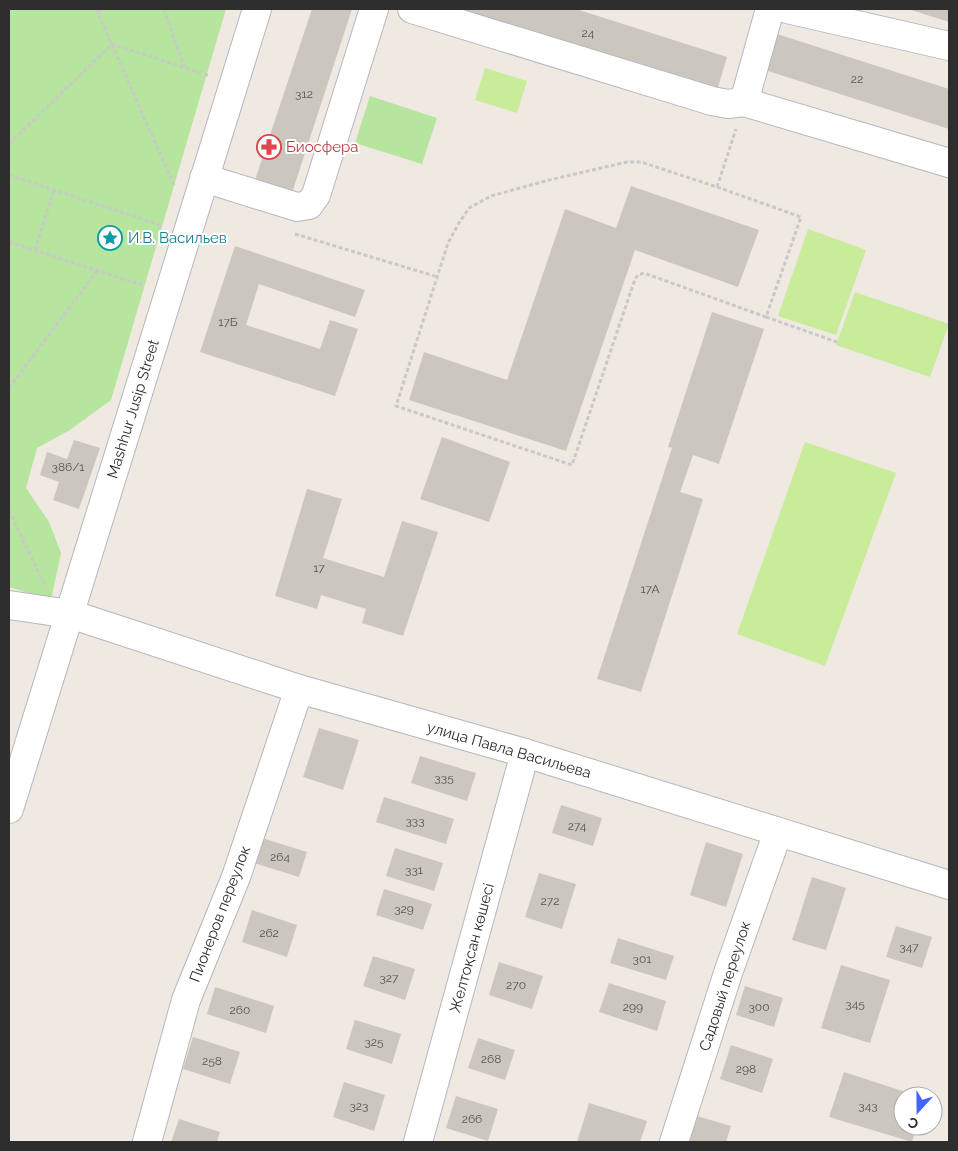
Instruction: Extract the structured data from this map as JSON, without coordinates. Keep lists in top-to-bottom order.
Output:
{
  "streets": {
    "street": [
      "Mashhur Jusip Street",
      "улица Павла Васильева",
      "Пионеров переулок",
      "Желтоқсан көшесі",
      "Садовый переулок"
    ]
  },
  "crossings": [
    ["Mashhur Jusip Street", "улица Павла Васильева"],
    ["улица Павла Васильева", "Пионеров переулок"],
    ["улица Павла Васильева", "Желтоқсан көшесі"],
    ["улица Павла Васильева", "Садовый переулок"]
  ],
  "places": {
    "pharmacy": ["Биосфера"],
    "place": ["И.В. Васильев"]
  },
  "house_numbers": [
    "24",
    "22",
    "312",
    "17Б",
    "386/1",
    "17",
    "17А",
    "335",
    "333",
    "274",
    "264",
    "331",
    "272",
    "329",
    "262",
    "347",
    "301",
    "327",
    "270",
    "345",
    "299",
    "300",
    "260",
    "325",
    "268",
    "258",
    "298",
    "323",
    "343",
    "266"
  ],
  "north": "bottom"
}
